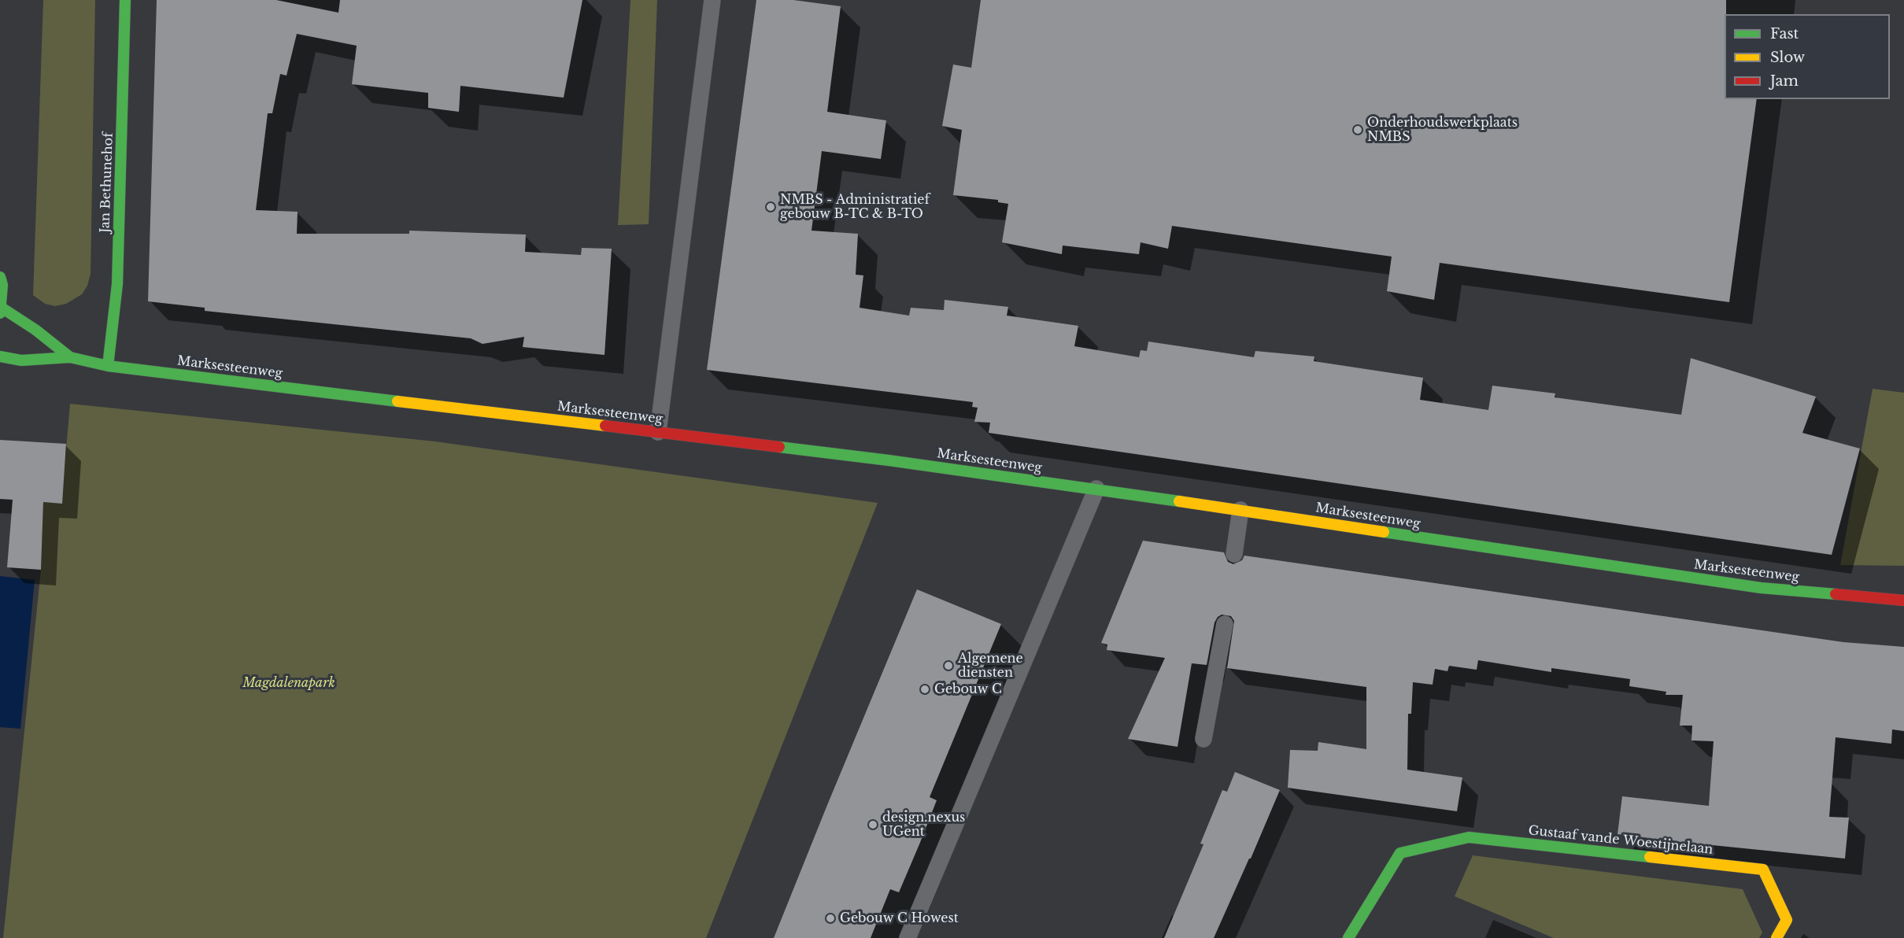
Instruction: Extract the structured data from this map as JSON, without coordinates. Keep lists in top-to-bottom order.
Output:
{
  "streets": {
    "street": ["Jan Bethunehof", "Marksesteenweg", "Gustaaf vande Woestijnelaan"]
  },
  "crossings": [
    ["Jan Bethunehof", "Marksesteenweg"]
  ],
  "parks": ["Magdalenapark"],
  "places": [
    "Onderhoudswerkplaats NMBS",
    "NMBS - Administratief gebouw B-TC & B-TO",
    "Algemene diensten",
    "Gebouw C",
    "design.nexus UGent",
    "Gebouw C Howest"
  ],
  "legend": ["Fast", "Slow", "Jam"]
}
